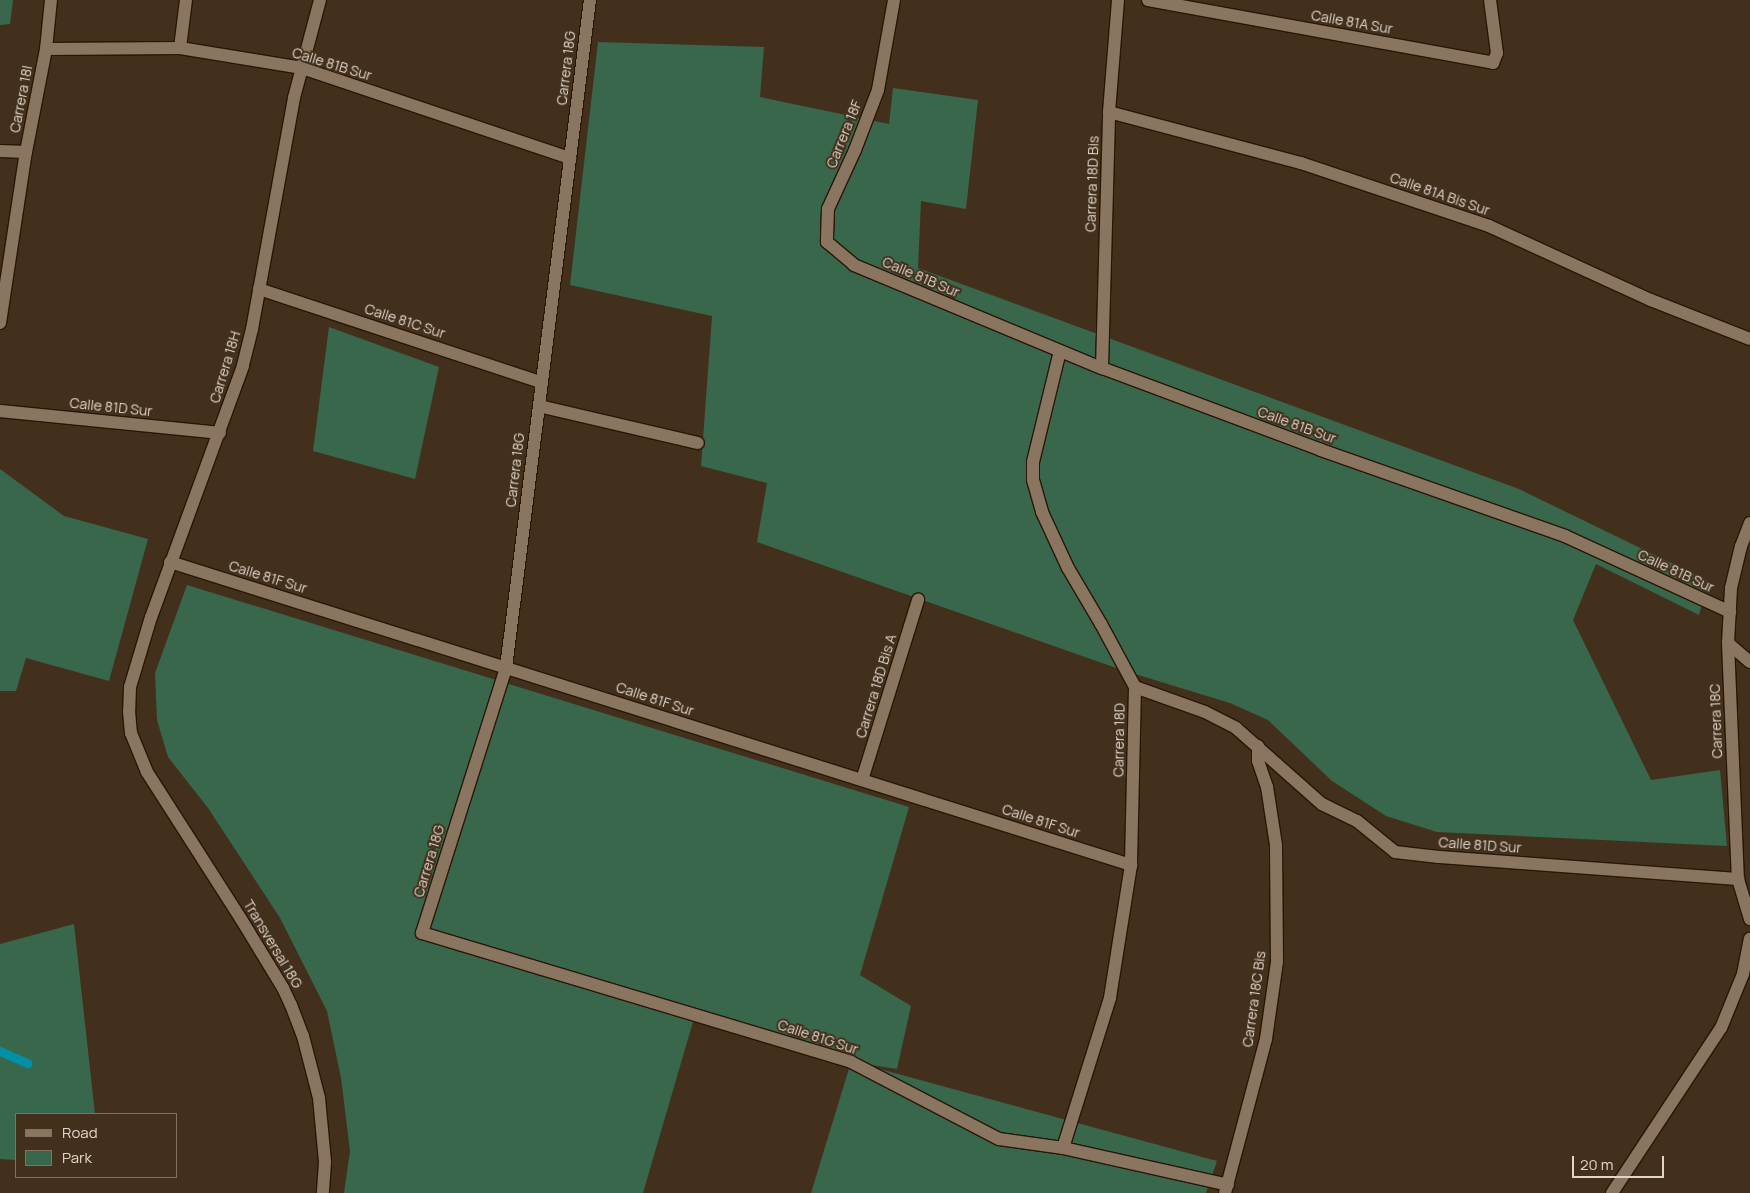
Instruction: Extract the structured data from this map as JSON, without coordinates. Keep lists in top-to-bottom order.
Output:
{
  "streets": {
    "street": [
      "Calle 81A Sur",
      "Calle 81B Sur",
      "Carrera 18G",
      "Carrera 18I",
      "Carrera 18F",
      "Carrera 18D Bis",
      "Calle 81A Bis Sur",
      "Calle 81C Sur",
      "Carrera 18H",
      "Calle 81D Sur",
      "Calle 81F Sur",
      "Carrera 18D Bis A",
      "Carrera 18C",
      "Carrera 18D",
      "Transversal 18G",
      "Carrera 18C Bis",
      "Calle 81G Sur"
    ]
  },
  "crossings": [
    ["Calle 81B Sur", "Carrera 18G"],
    ["Calle 81B Sur", "Carrera 18I"],
    ["Calle 81B Sur", "Carrera 18F"],
    ["Calle 81B Sur", "Carrera 18D Bis"],
    ["Calle 81B Sur", "Carrera 18H"],
    ["Calle 81B Sur", "Carrera 18C"],
    ["Calle 81B Sur", "Carrera 18D"],
    ["Carrera 18G", "Calle 81C Sur"],
    ["Carrera 18G", "Calle 81F Sur"],
    ["Carrera 18G", "Calle 81G Sur"],
    ["Carrera 18D Bis", "Calle 81A Bis Sur"],
    ["Calle 81C Sur", "Carrera 18H"],
    ["Carrera 18H", "Calle 81D Sur"],
    ["Carrera 18H", "Calle 81F Sur"],
    ["Carrera 18H", "Transversal 18G"],
    ["Calle 81D Sur", "Carrera 18C"],
    ["Calle 81D Sur", "Carrera 18D"],
    ["Calle 81D Sur", "Carrera 18C Bis"],
    ["Calle 81F Sur", "Carrera 18D Bis A"],
    ["Calle 81F Sur", "Carrera 18D"],
    ["Carrera 18D", "Calle 81G Sur"],
    ["Carrera 18C Bis", "Calle 81G Sur"]
  ],
  "legend": ["Road", "Park"],
  "scale_bar": "20 m"
}
